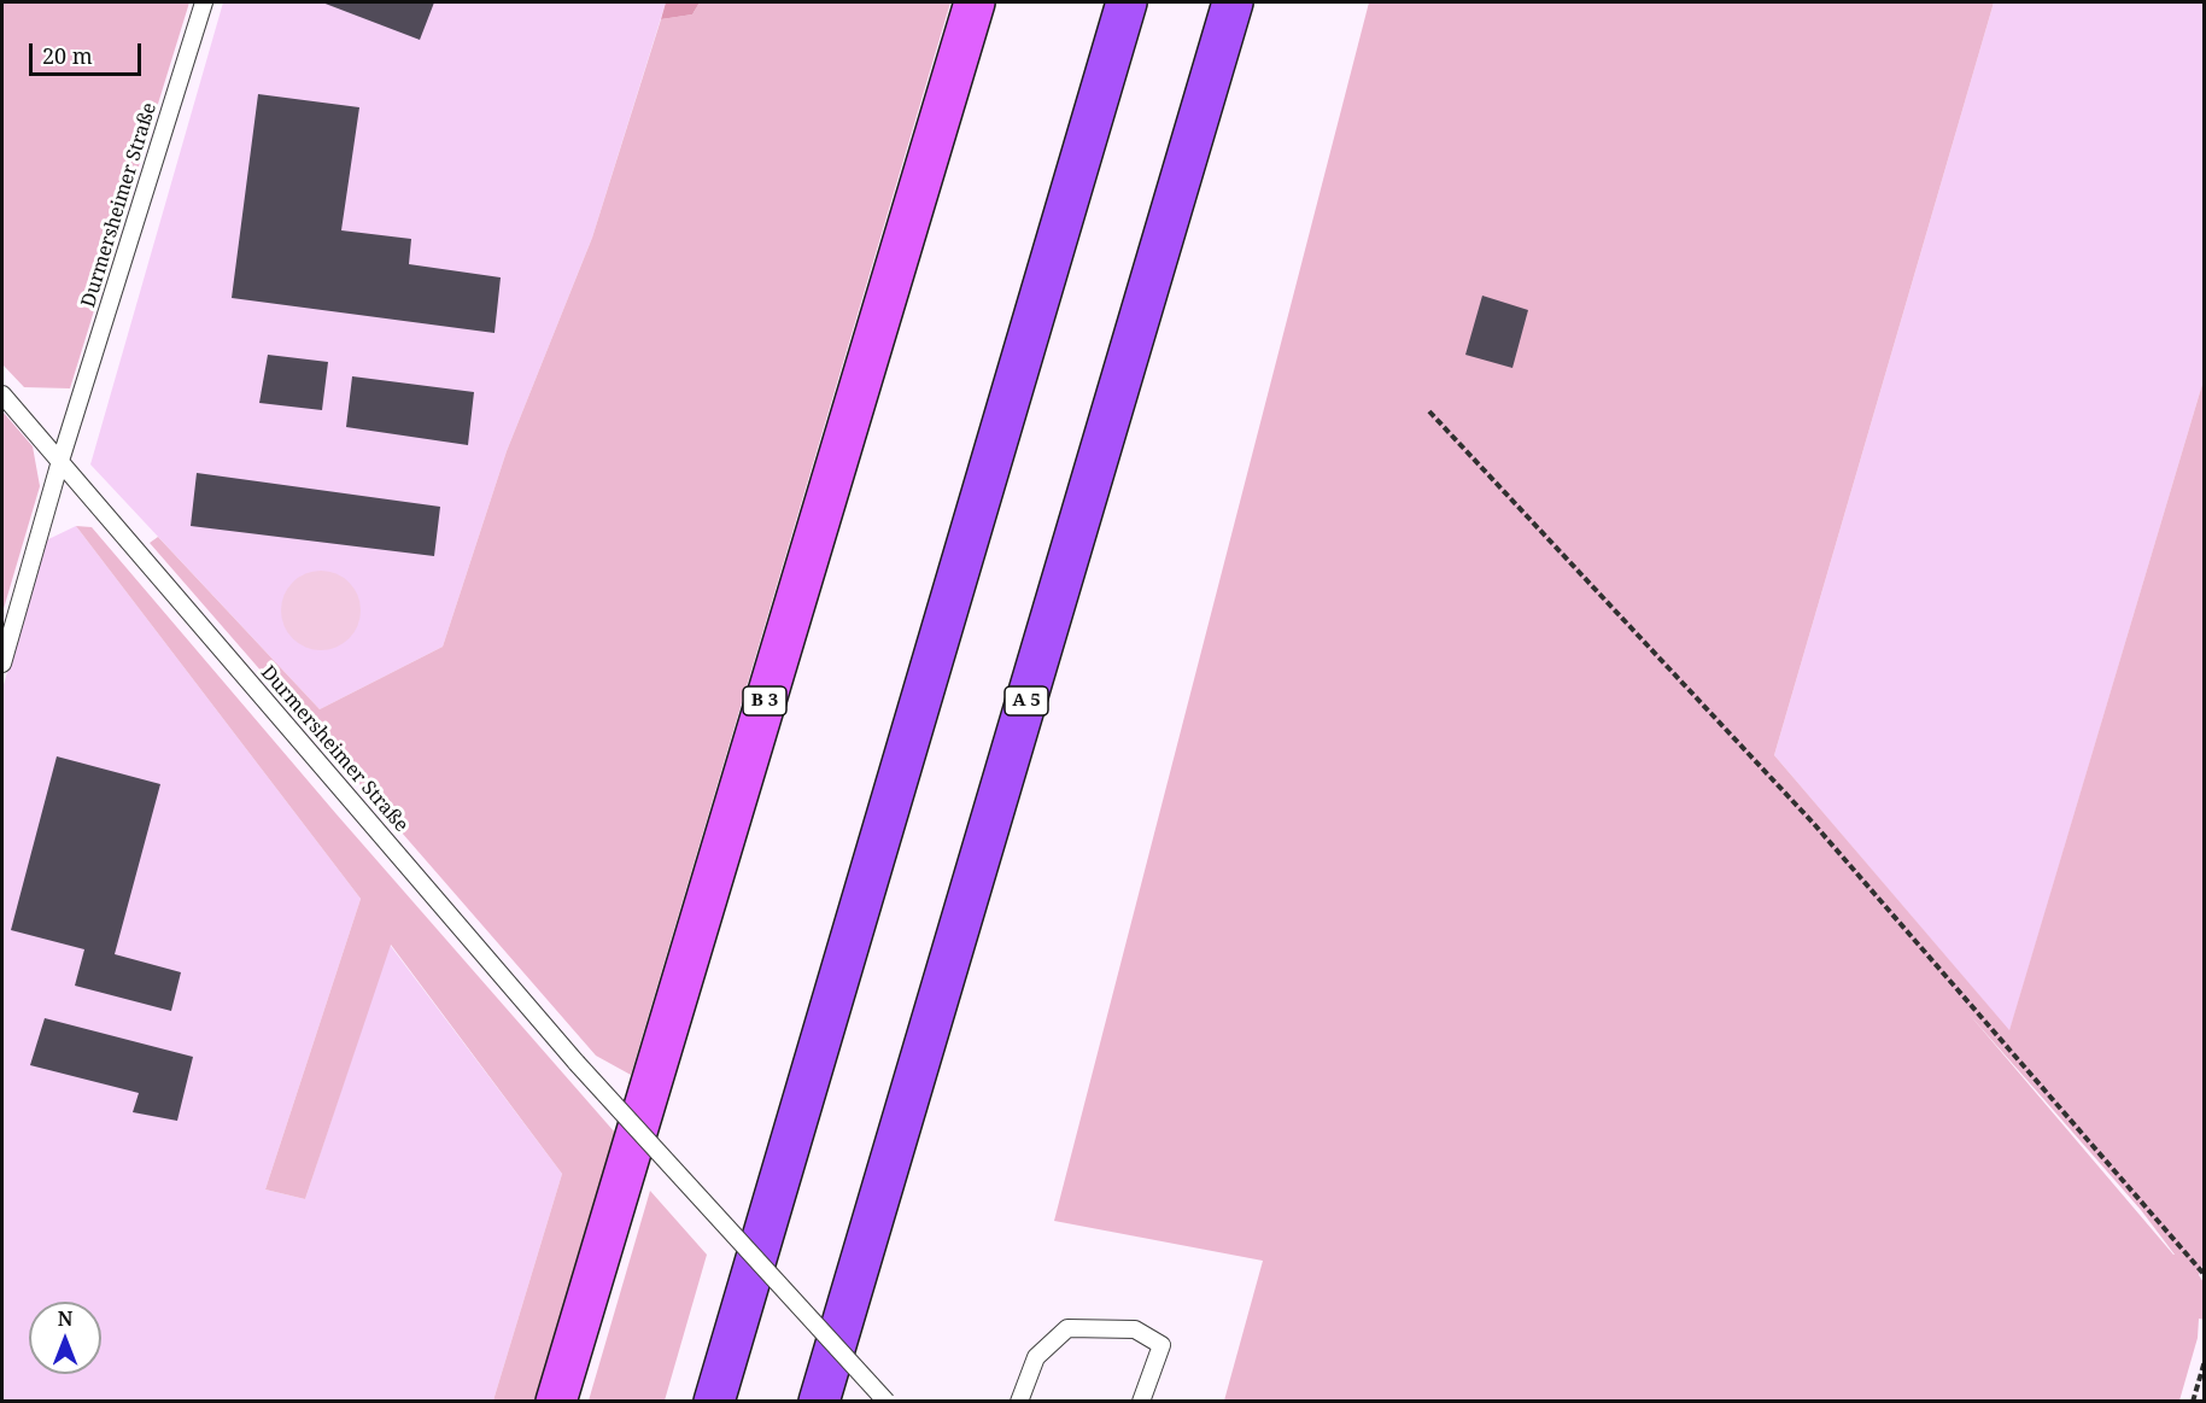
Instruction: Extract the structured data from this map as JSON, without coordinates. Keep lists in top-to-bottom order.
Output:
{
  "streets": {
    "highway": ["A 5"],
    "main road": ["B 3"],
    "lane": ["Durmersheimer Straße"]
  },
  "scale_bar": "20 m",
  "north": "top"
}
